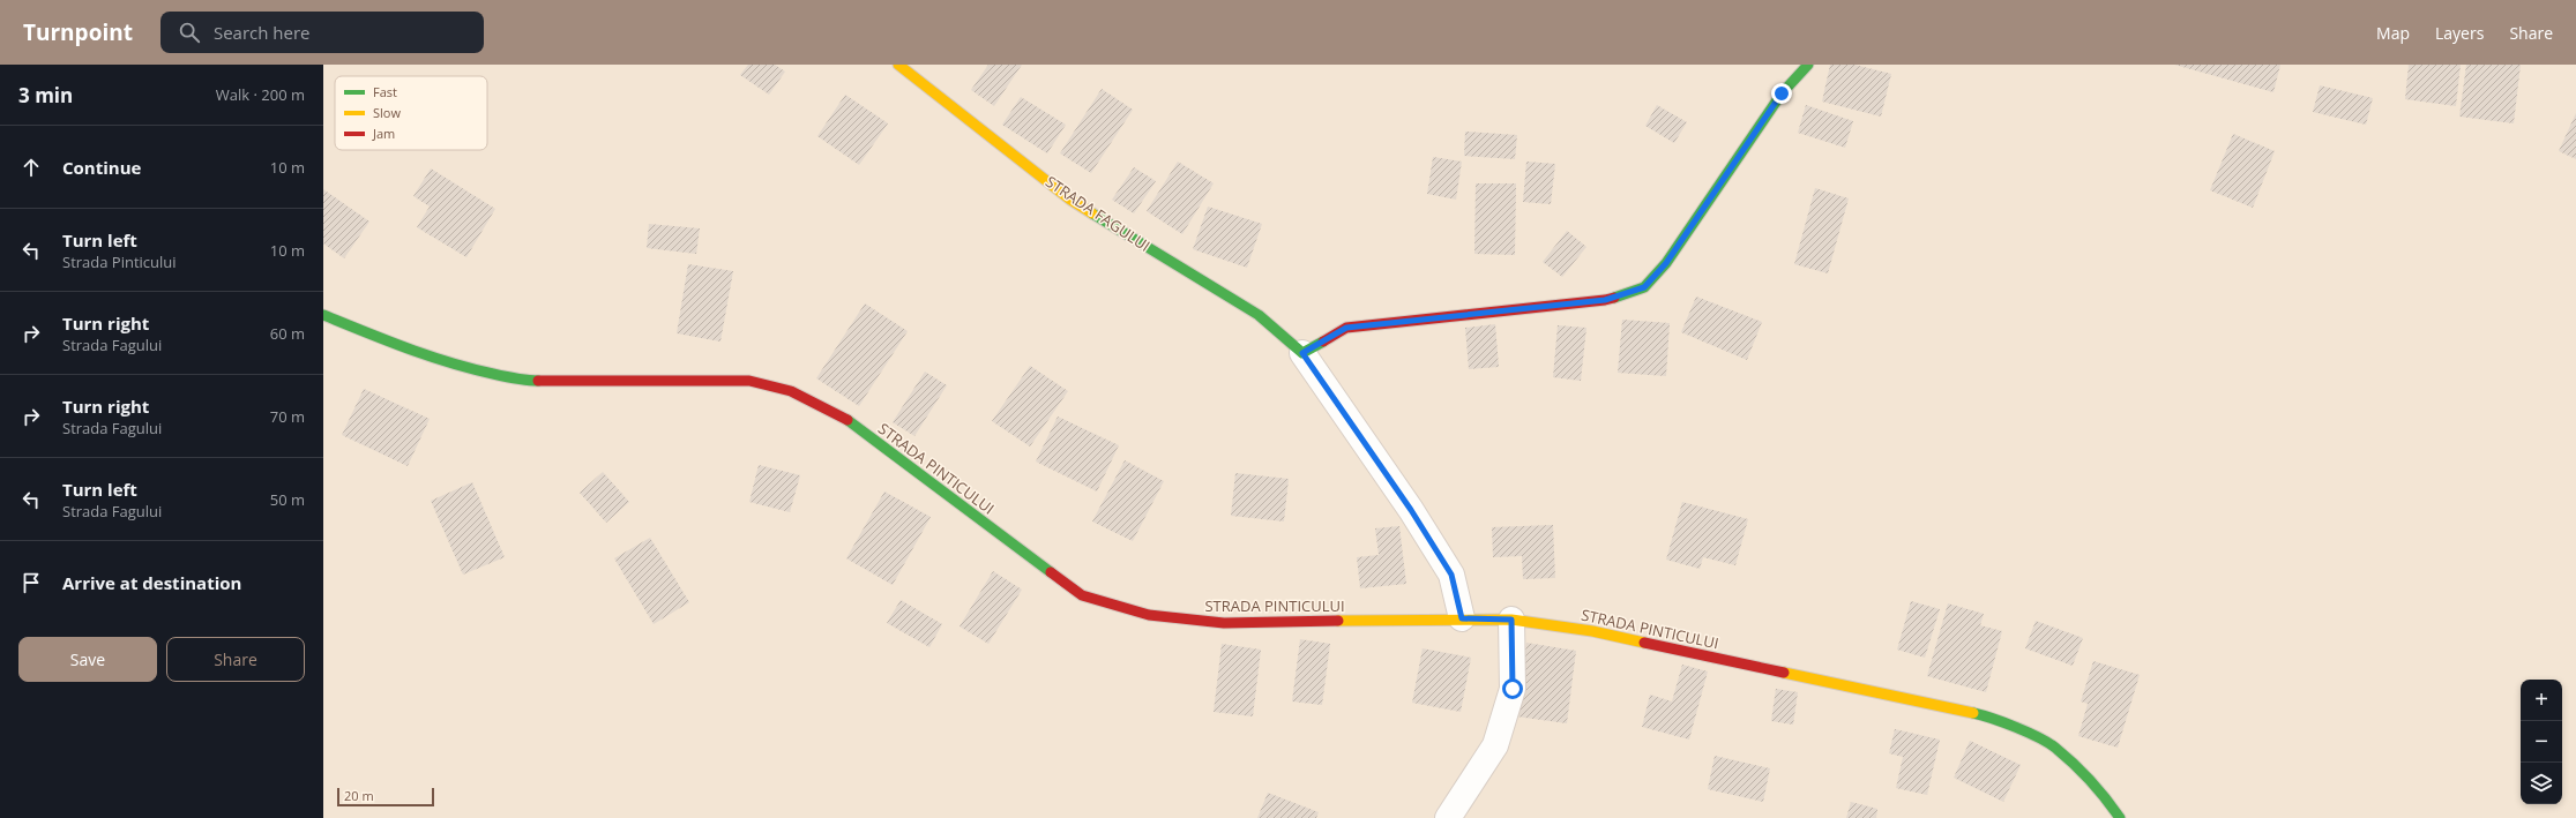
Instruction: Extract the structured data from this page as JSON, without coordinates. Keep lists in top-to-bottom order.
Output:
{
  "streets": {
    "main road": ["STRADA FAGULUI", "STRADA PINTICULUI"]
  },
  "crossings": [
    ["STRADA FAGULUI", "STRADA PINTICULUI"]
  ],
  "legend": ["Fast", "Slow", "Jam"],
  "scale_bar": "20 m",
  "page": {
    "header": "Turnpoint",
    "search": "Search here",
    "nav": ["Map", "Layers", "Share"],
    "heading": ["3 min", "Walk · 200 m"],
    "list": [
      ["Continue", "10 m"],
      ["Turn left", "Strada Pinticului", "10 m"],
      ["Turn right", "Strada Fagului", "60 m"],
      ["Turn right", "Strada Fagului", "70 m"],
      ["Turn left", "Strada Fagului", "50 m"],
      "Arrive at destination"
    ],
    "buttons": ["Save", "Share"],
    "map_buttons": ["+", "−"],
    "scale": "20 m"
  }
}
